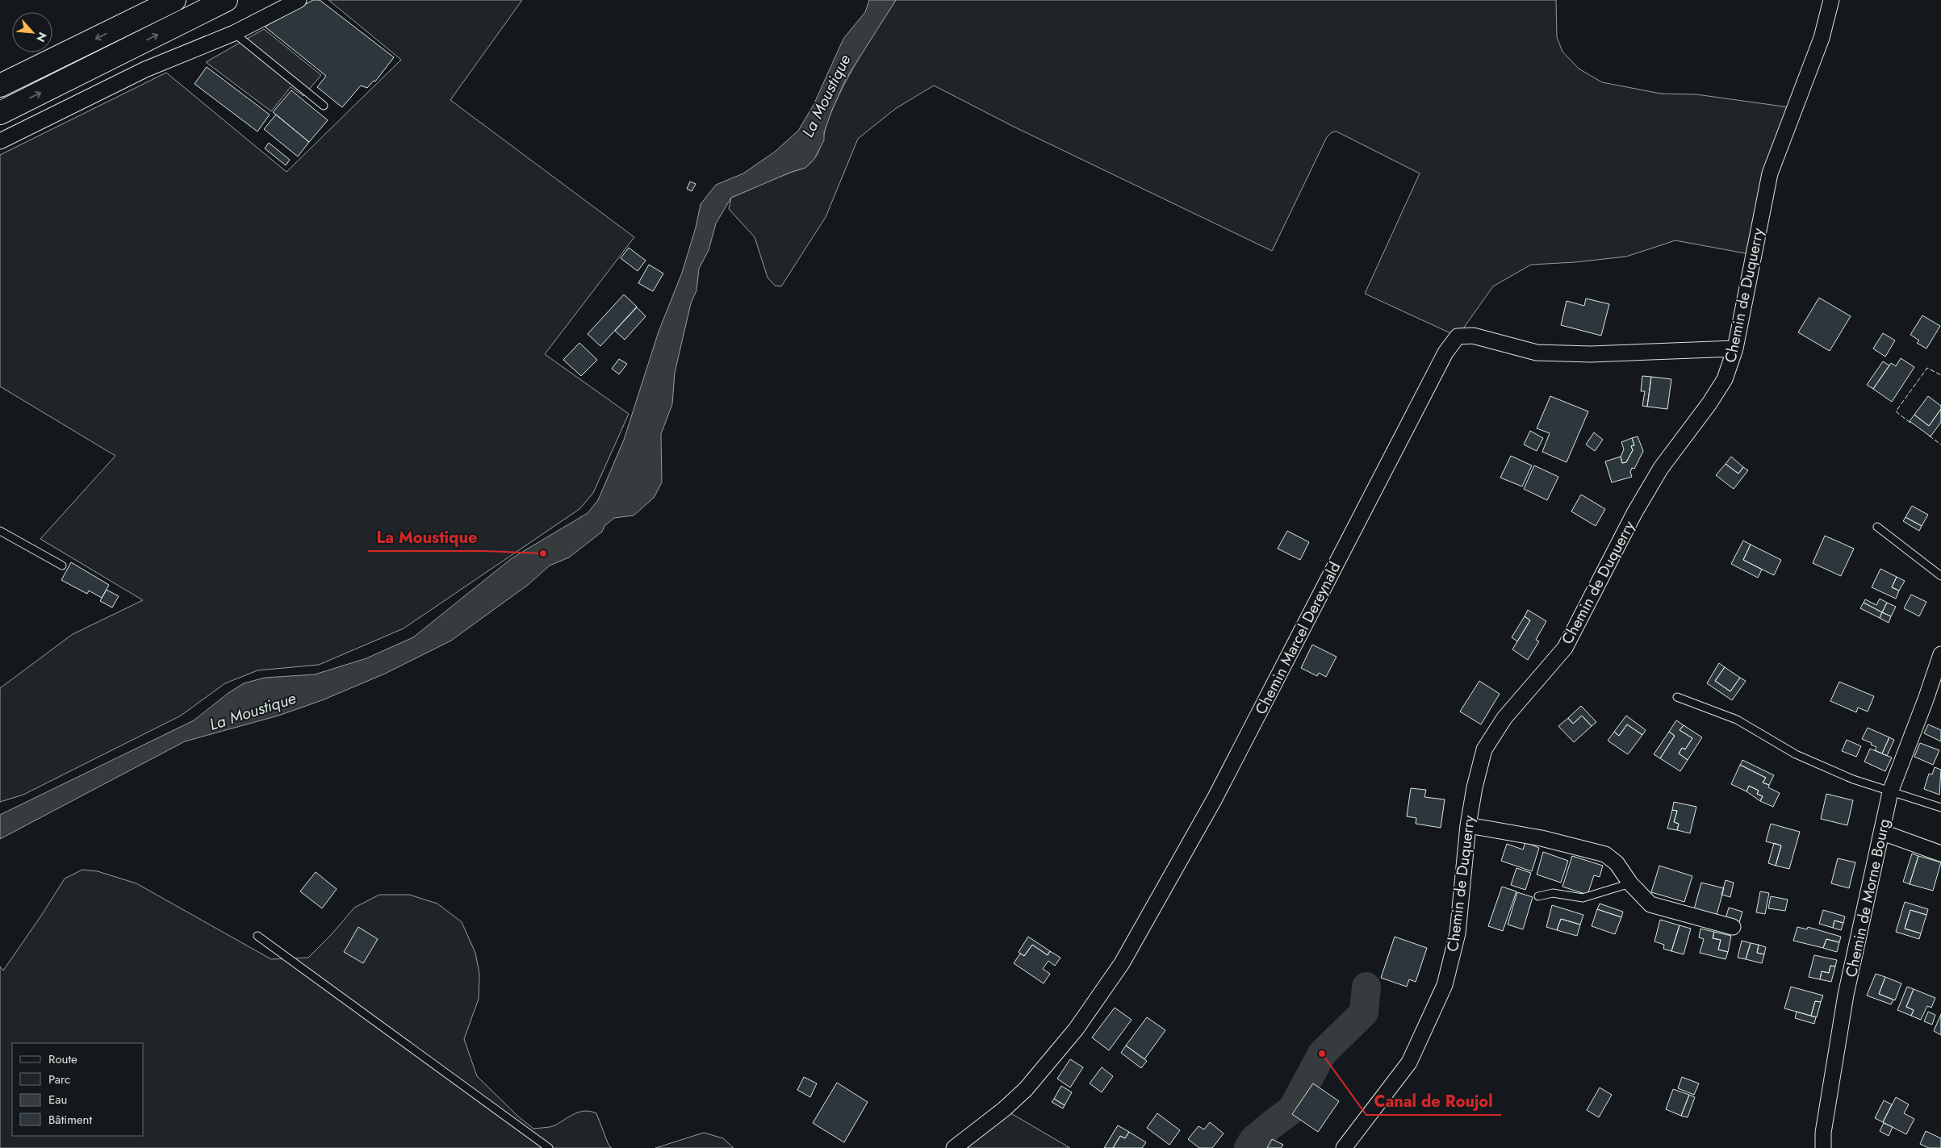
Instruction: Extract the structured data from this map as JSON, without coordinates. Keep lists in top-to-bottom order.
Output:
{
  "streets": {
    "street": ["Chemin de Duquerry", "Chemin Marcel Dereynald", "Chemin de Morne Bourg"]
  },
  "crossings": [
    ["Chemin de Duquerry", "Chemin Marcel Dereynald"]
  ],
  "water": ["La Moustique"],
  "places": ["La Moustique", "Canal de Roujol"],
  "legend": [
    "Route",
    "Parc",
    "Eau",
    "Bâtiment"
  ],
  "north": "bottom right"
}
